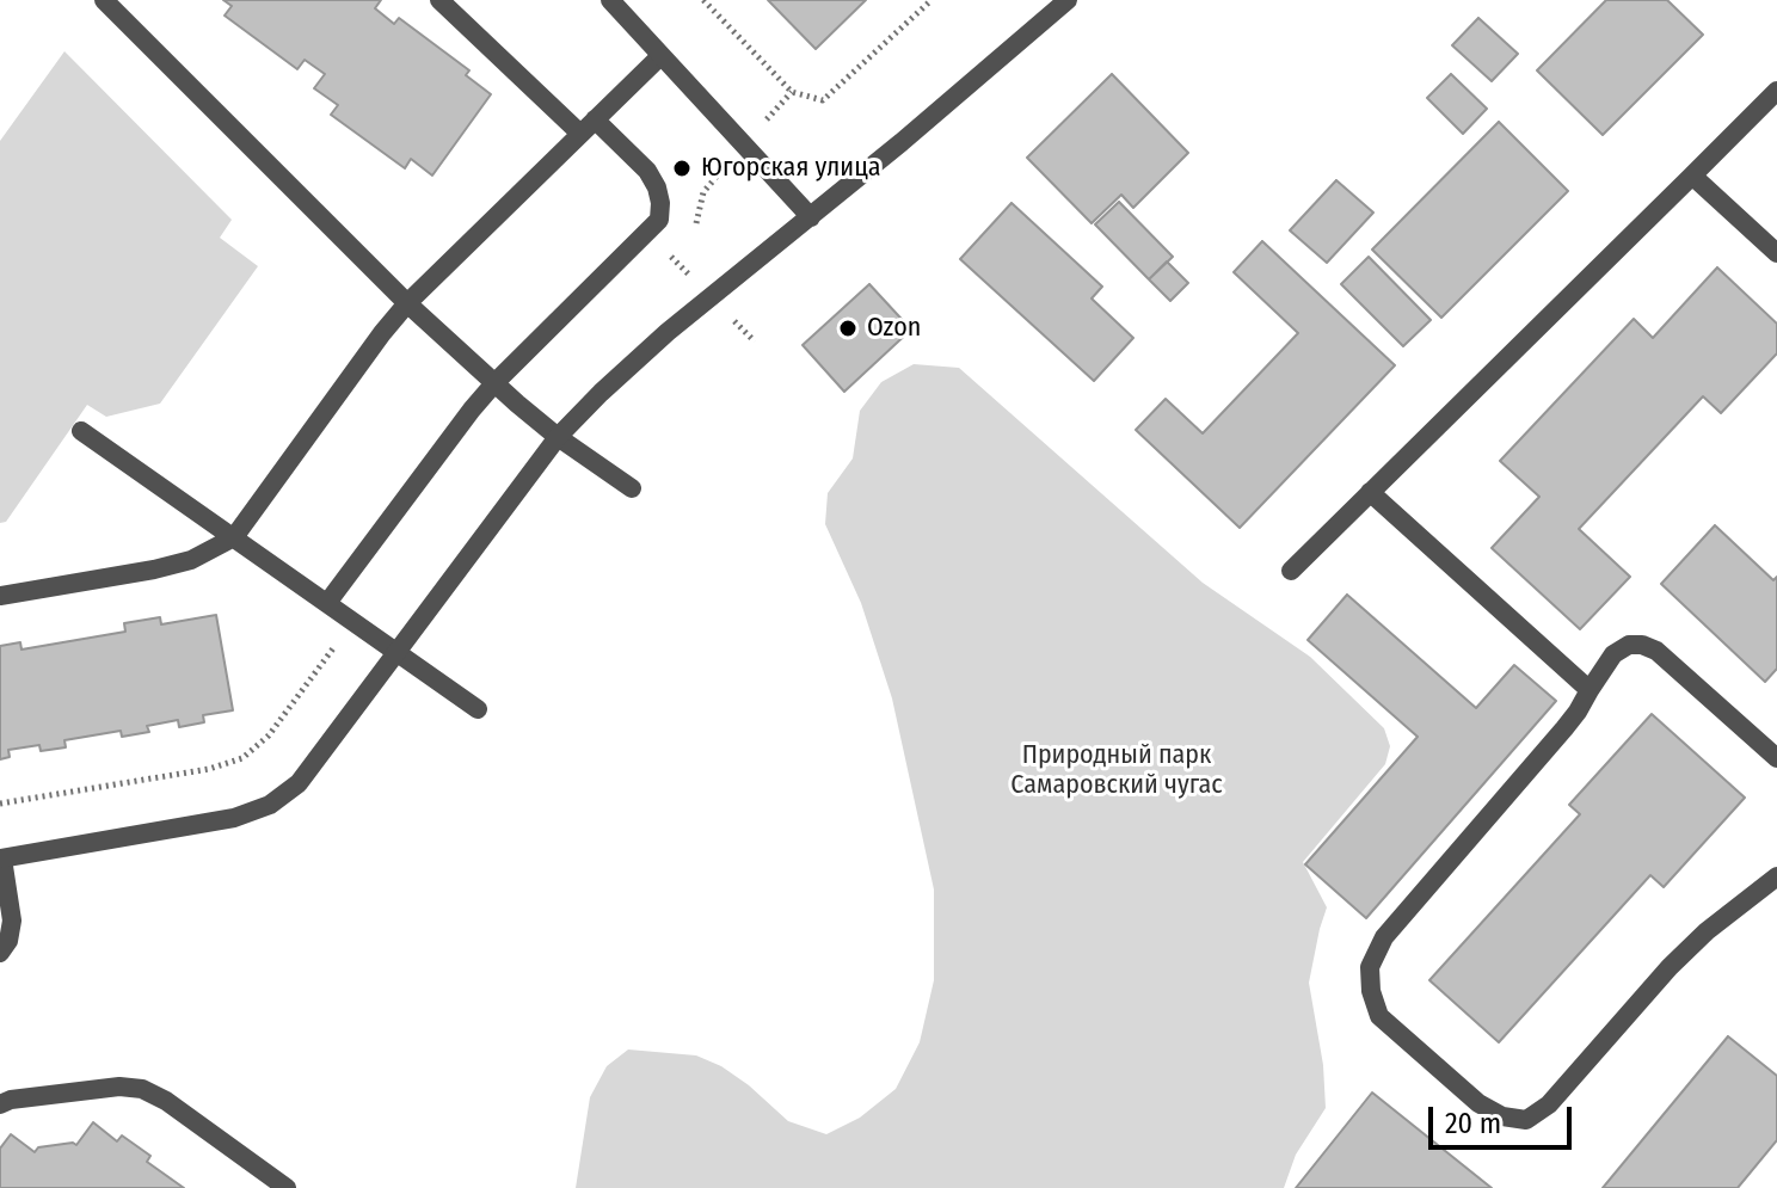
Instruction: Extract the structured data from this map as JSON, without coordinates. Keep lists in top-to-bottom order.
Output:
{
  "parks": ["Природный парк Самаровский чугас"],
  "places": ["Югорская улица", "Ozon"],
  "scale_bar": "20 m"
}
